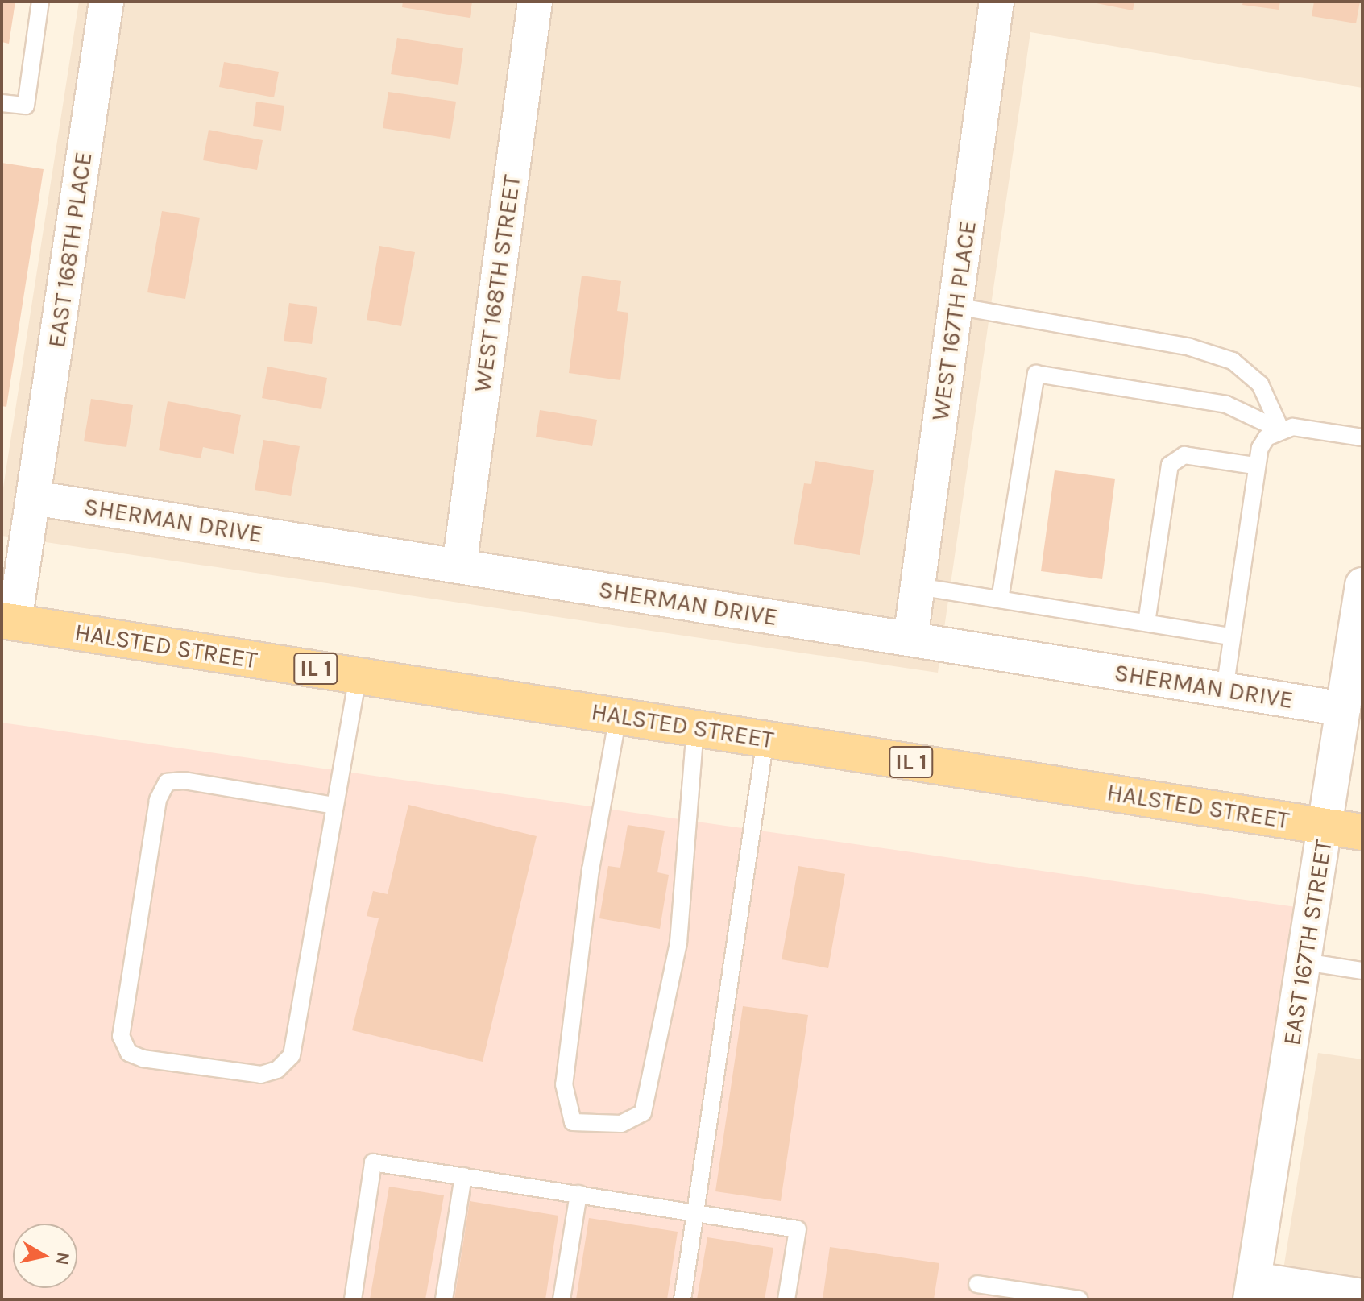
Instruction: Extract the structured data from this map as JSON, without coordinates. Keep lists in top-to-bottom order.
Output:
{
  "streets": {
    "main road": ["HALSTED STREET", "IL 1"],
    "street": [
      "EAST 168TH PLACE",
      "WEST 168TH STREET",
      "WEST 167TH PLACE",
      "SHERMAN DRIVE",
      "EAST 167TH STREET"
    ]
  },
  "crossings": [
    ["EAST 168TH PLACE", "SHERMAN DRIVE"],
    ["EAST 168TH PLACE", "HALSTED STREET"],
    ["WEST 168TH STREET", "SHERMAN DRIVE"],
    ["WEST 167TH PLACE", "SHERMAN DRIVE"],
    ["SHERMAN DRIVE", "EAST 167TH STREET"],
    ["HALSTED STREET", "EAST 167TH STREET"]
  ],
  "north": "right"
}
